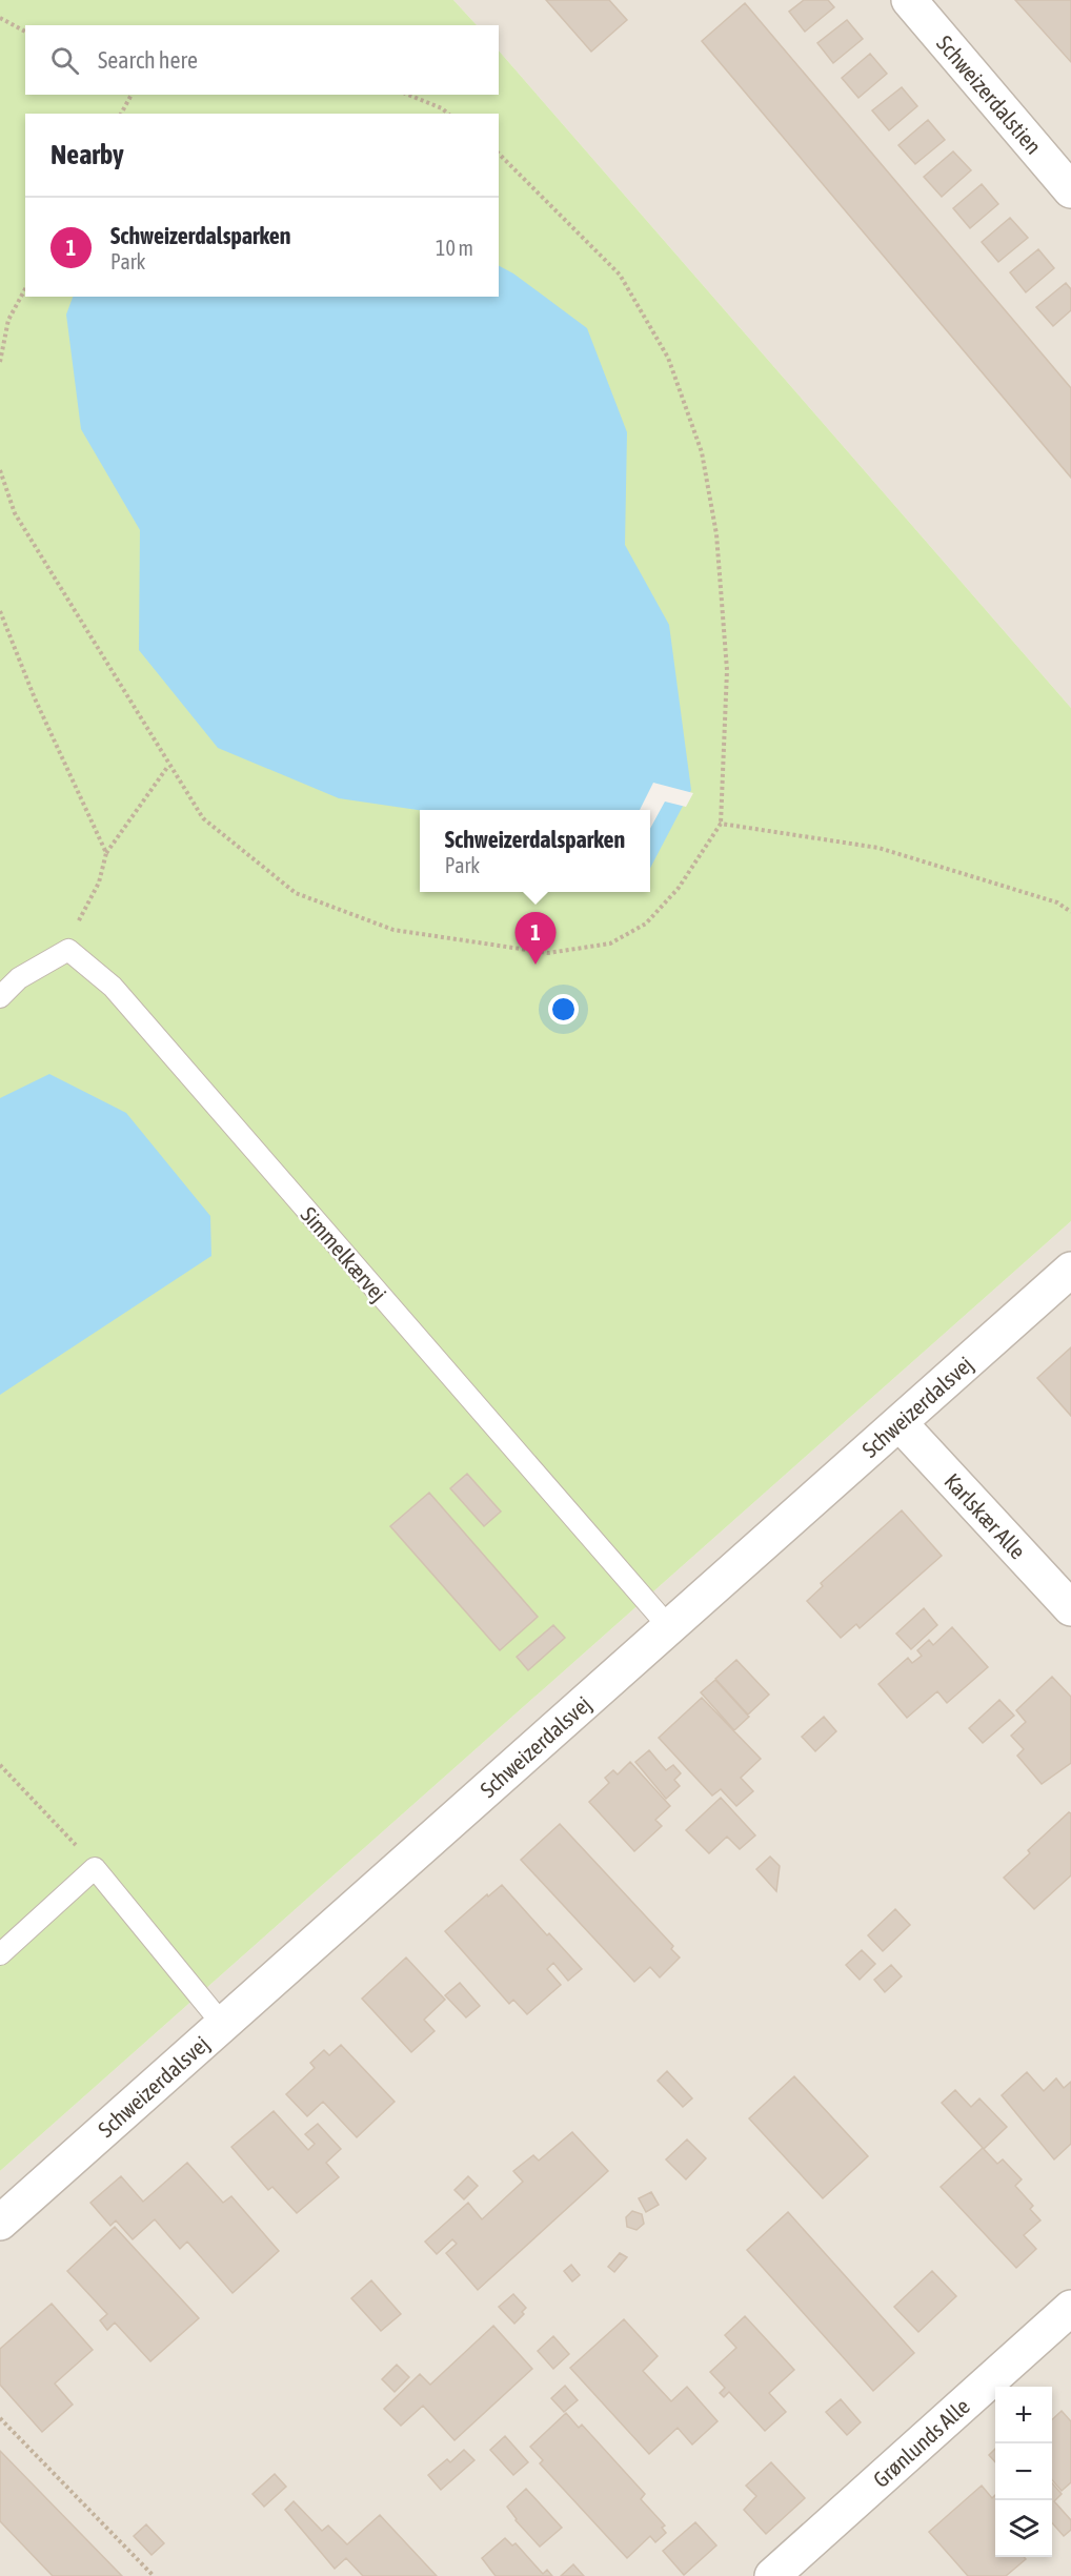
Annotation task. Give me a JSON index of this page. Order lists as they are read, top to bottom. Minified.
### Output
{"streets":{"street":["Schweizerdalstien","Schweizerdalsvej","Karlskær Alle","Grønlunds Alle"],"lane":["Simmelkærvej"]},"crossings":[["Simmelkærvej","Schweizerdalsvej"],["Schweizerdalsvej","Karlskær Alle"]],"page":{"search":"Search here","heading":"Nearby","list":[{"mark":"1","name":"Schweizerdalsparken","note":"Park","value":"10 m"}],"popup":["Schweizerdalsparken","Park"],"pins":"1","map_buttons":["+","−"]}}
